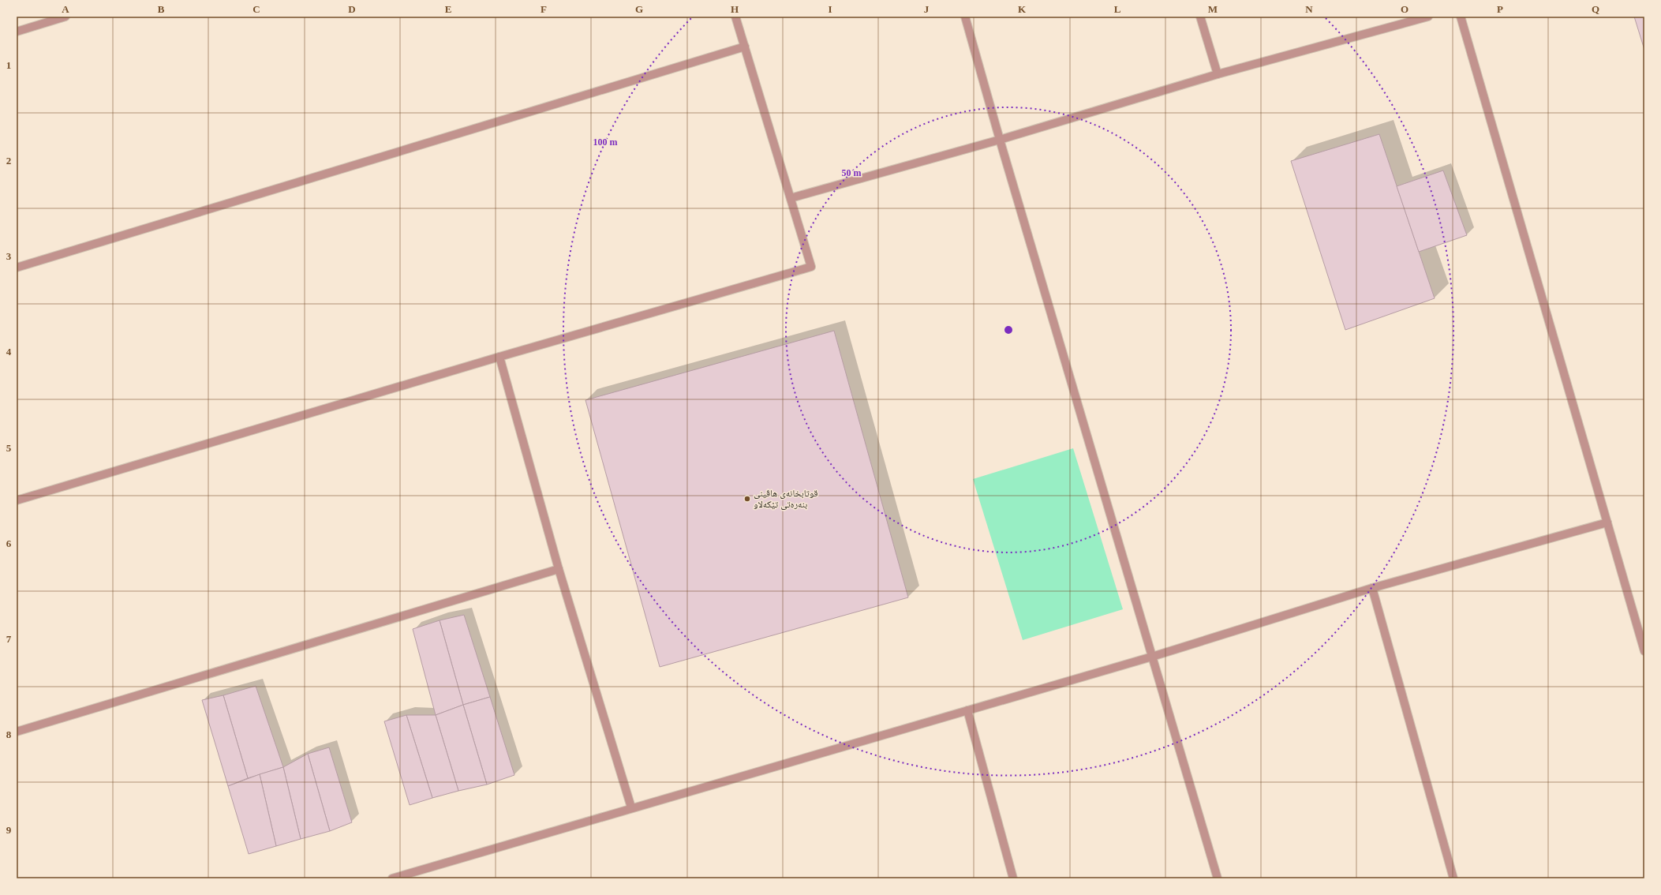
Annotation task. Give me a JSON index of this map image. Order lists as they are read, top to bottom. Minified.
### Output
{"places":["قوتابخانەی هاڤینی بنەرەتی تێکەلاو"],"grid":{"columns":["A","B","C","D","E","F","G","H","I","J","K","L","M","N","O","P","Q"],"rows":["1","2","3","4","5","6","7","8","9"]},"rings":["100 m","50 m"]}
